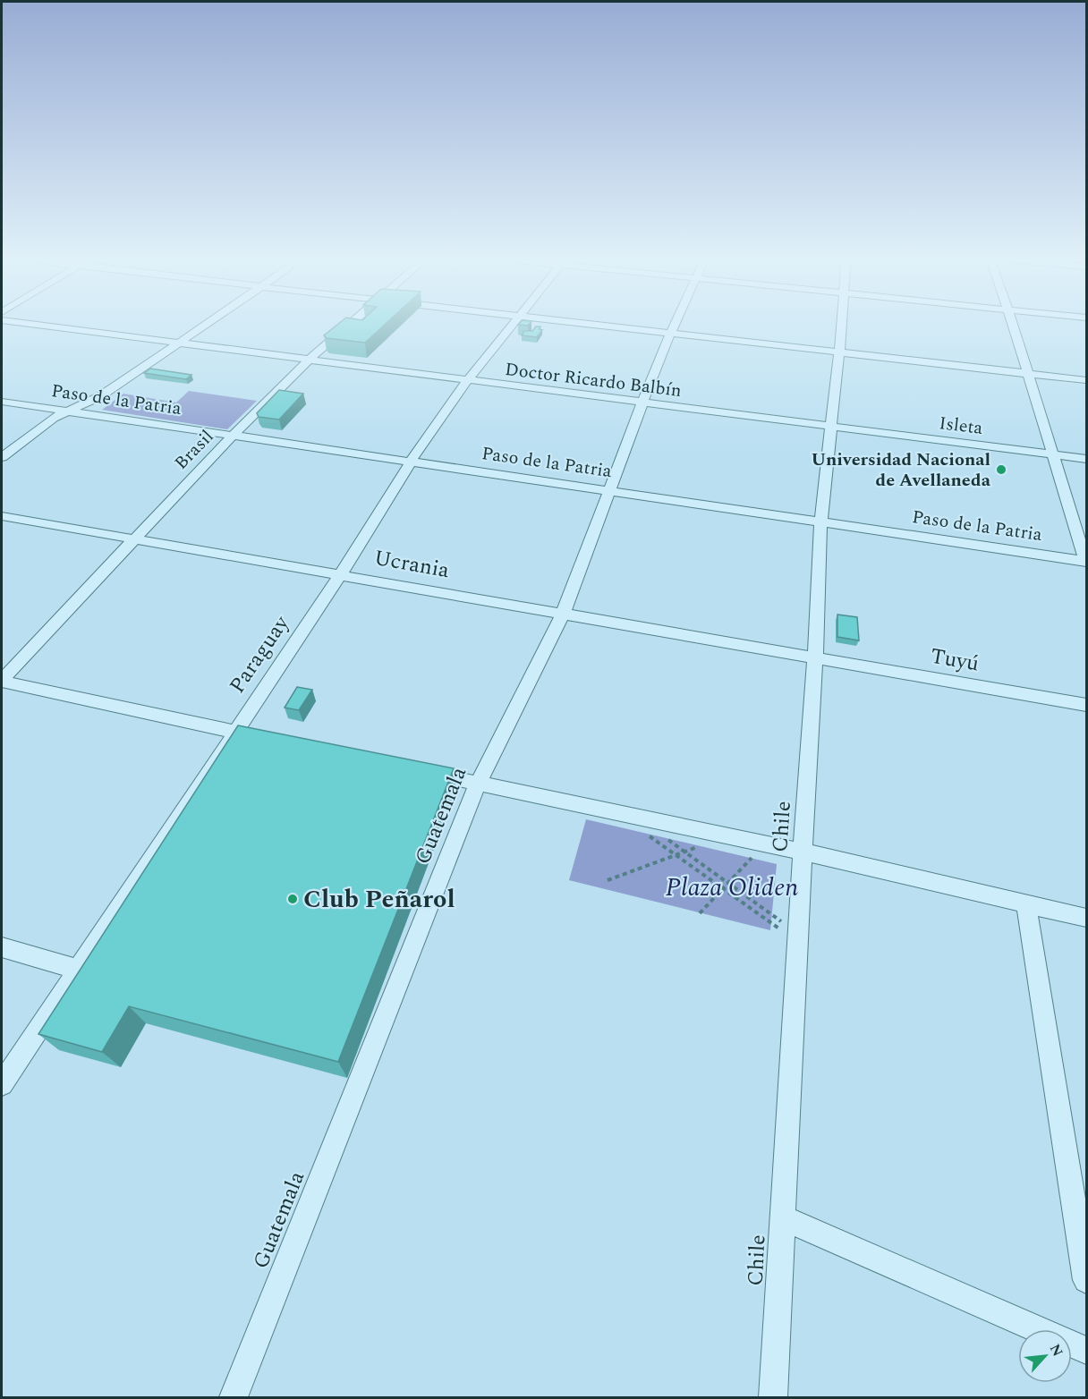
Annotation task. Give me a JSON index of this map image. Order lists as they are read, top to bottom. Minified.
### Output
{"streets":{"street":["Doctor Ricardo Balbín","Paso de la Patria","Isleta","Brasil","Ucrania","Paraguay","Tuyú","Guatemala","Chile"]},"crossings":[["Doctor Ricardo Balbín","Isleta"],["Doctor Ricardo Balbín","Brasil"],["Doctor Ricardo Balbín","Paraguay"],["Doctor Ricardo Balbín","Guatemala"],["Doctor Ricardo Balbín","Chile"],["Paso de la Patria","Brasil"],["Paso de la Patria","Paraguay"],["Paso de la Patria","Guatemala"],["Paso de la Patria","Chile"],["Isleta","Chile"],["Brasil","Ucrania"],["Ucrania","Paraguay"],["Ucrania","Tuyú"],["Ucrania","Guatemala"],["Ucrania","Chile"],["Tuyú","Chile"]],"parks":["Plaza Oliden"],"places":["Universidad Nacional de Avellaneda","Club Peñarol"],"north":"top right"}
